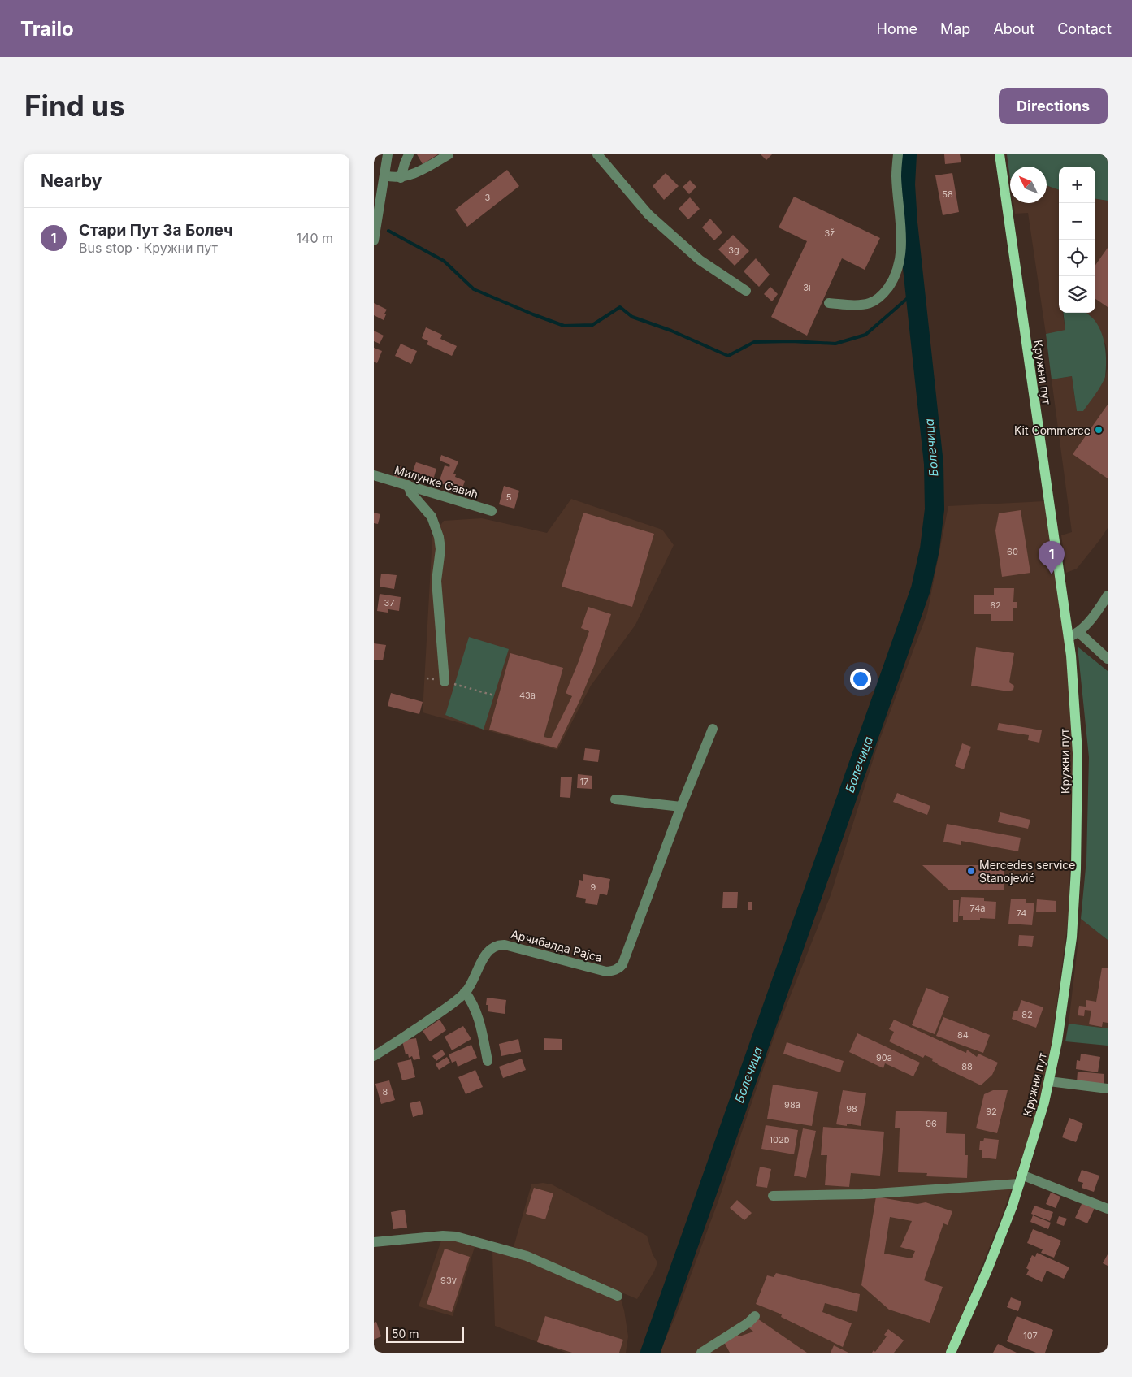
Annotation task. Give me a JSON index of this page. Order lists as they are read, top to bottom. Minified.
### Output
{"streets":{"main road":["Кружни пут"],"street":["Милунке Савић","Арчибалда Рајса"]},"water":["Болечица"],"places":["Kit Commerce","Mercedes service Stanojević"],"house_numbers":["58","3","3ž","3g","3i","5","60","37","62","43a","17","9","74a","74","82","84","90a","88","8","98a","98","92","96","102b","93v","107"],"scale_bar":"50 m","north":"top left","page":{"header":"Trailo","nav":["Home","Map","About","Contact"],"buttons":"Directions","title":"Find us","heading":"Nearby","map_buttons":["+","−"],"list":[{"mark":"1","name":"Стари Пут За Болеч","note":"Bus stop · Кружни пут","value":"140 m"}],"pins":"1","scale":"50 m"}}
